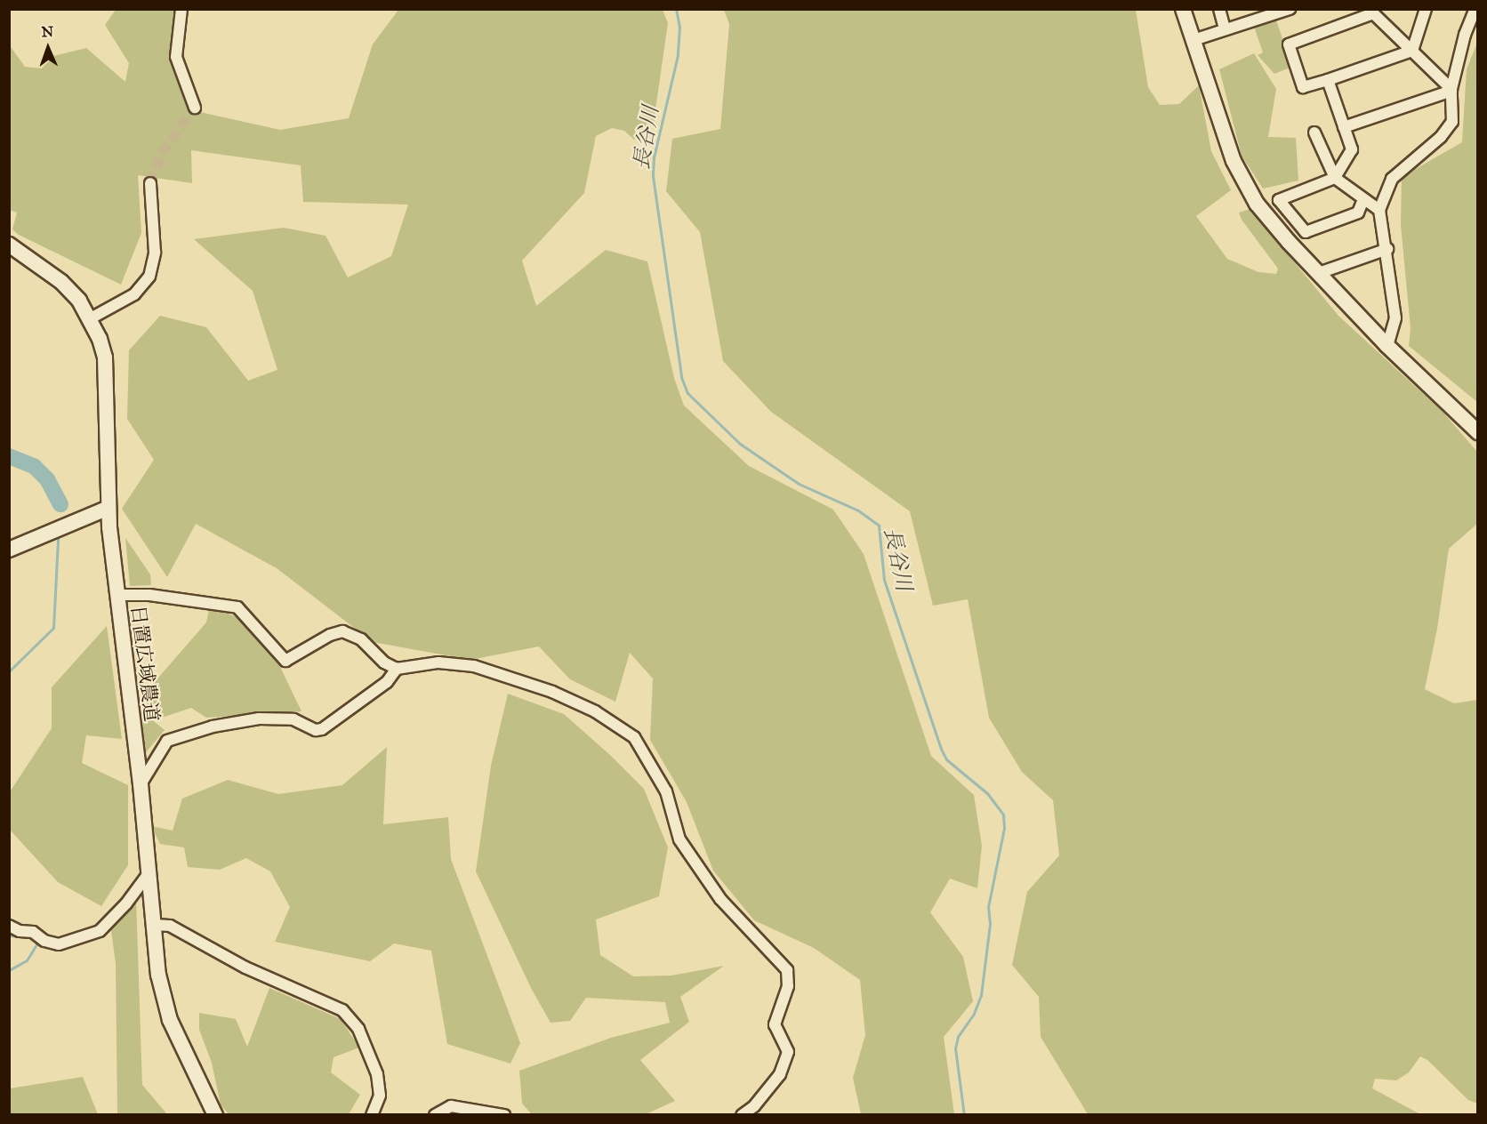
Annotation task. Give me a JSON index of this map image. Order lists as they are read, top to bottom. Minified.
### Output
{"streets":{"street":["日置広域農道"]},"water":["長谷川"],"north":"top"}
